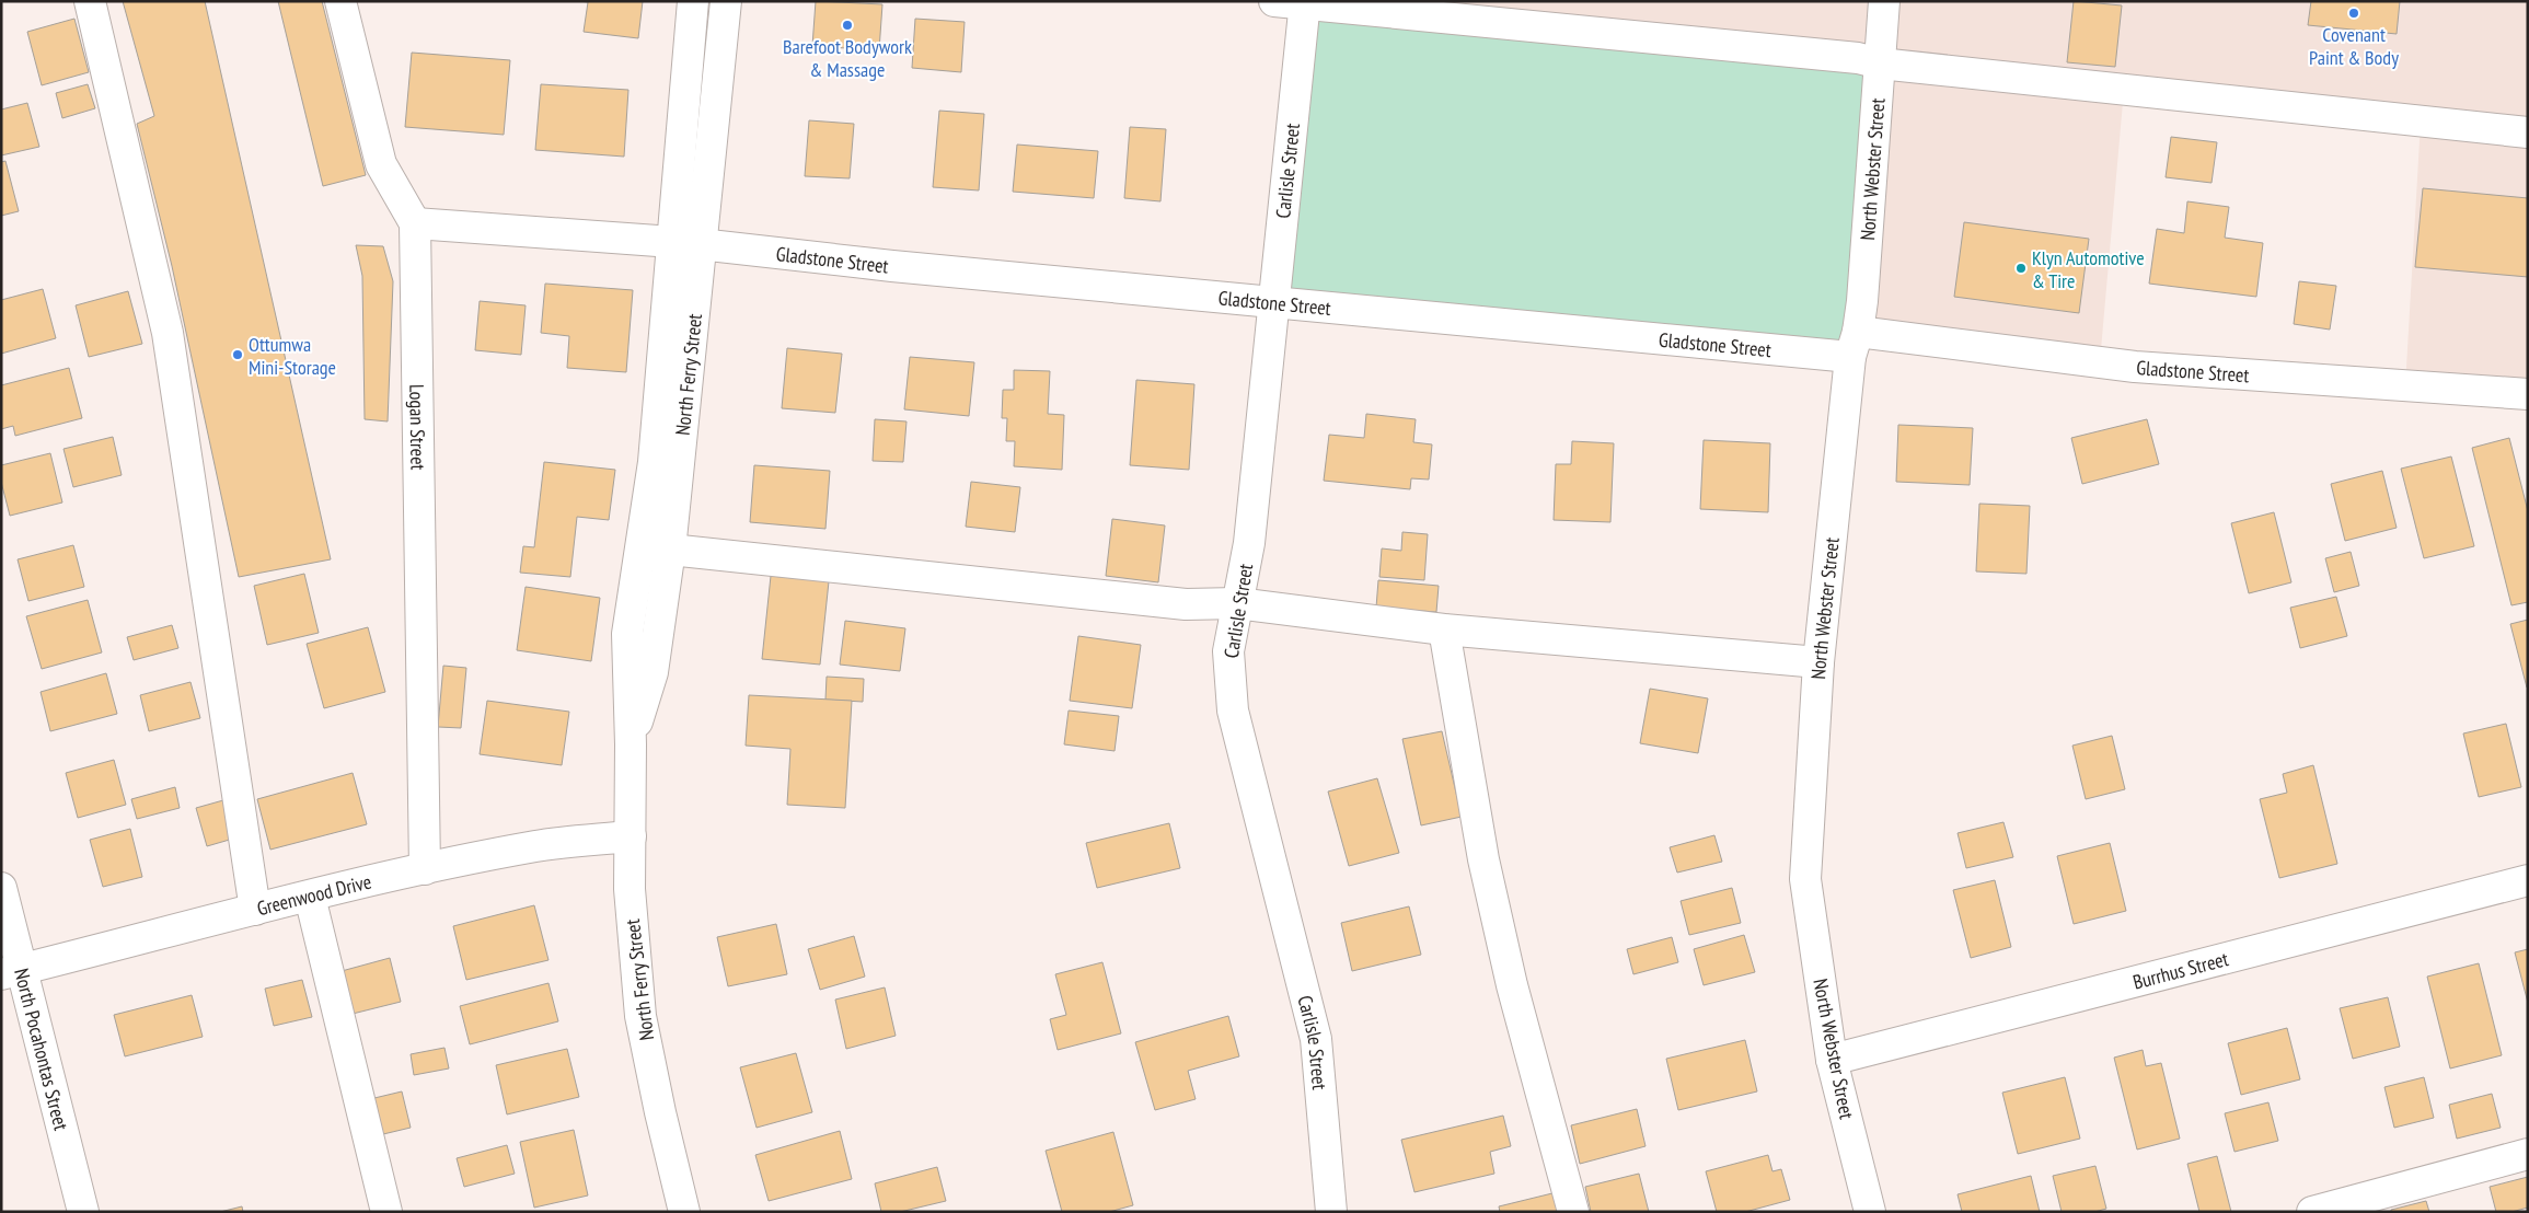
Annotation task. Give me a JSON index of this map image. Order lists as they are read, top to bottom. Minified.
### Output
{"streets":{"street":["North Webster Street","Carlisle Street","Gladstone Street","North Ferry Street","Logan Street","Greenwood Drive","Burrhus Street","North Pocahontas Street"]},"crossings":[["North Webster Street","Gladstone Street"],["North Webster Street","Burrhus Street"],["Carlisle Street","Gladstone Street"],["Gladstone Street","North Ferry Street"],["Gladstone Street","Logan Street"],["North Ferry Street","Greenwood Drive"],["Logan Street","Greenwood Drive"],["Greenwood Drive","North Pocahontas Street"]],"places":["Covenant Paint & Body","Barefoot Bodywork & Massage","Klyn Automotive & Tire","Ottumwa Mini-Storage"]}
